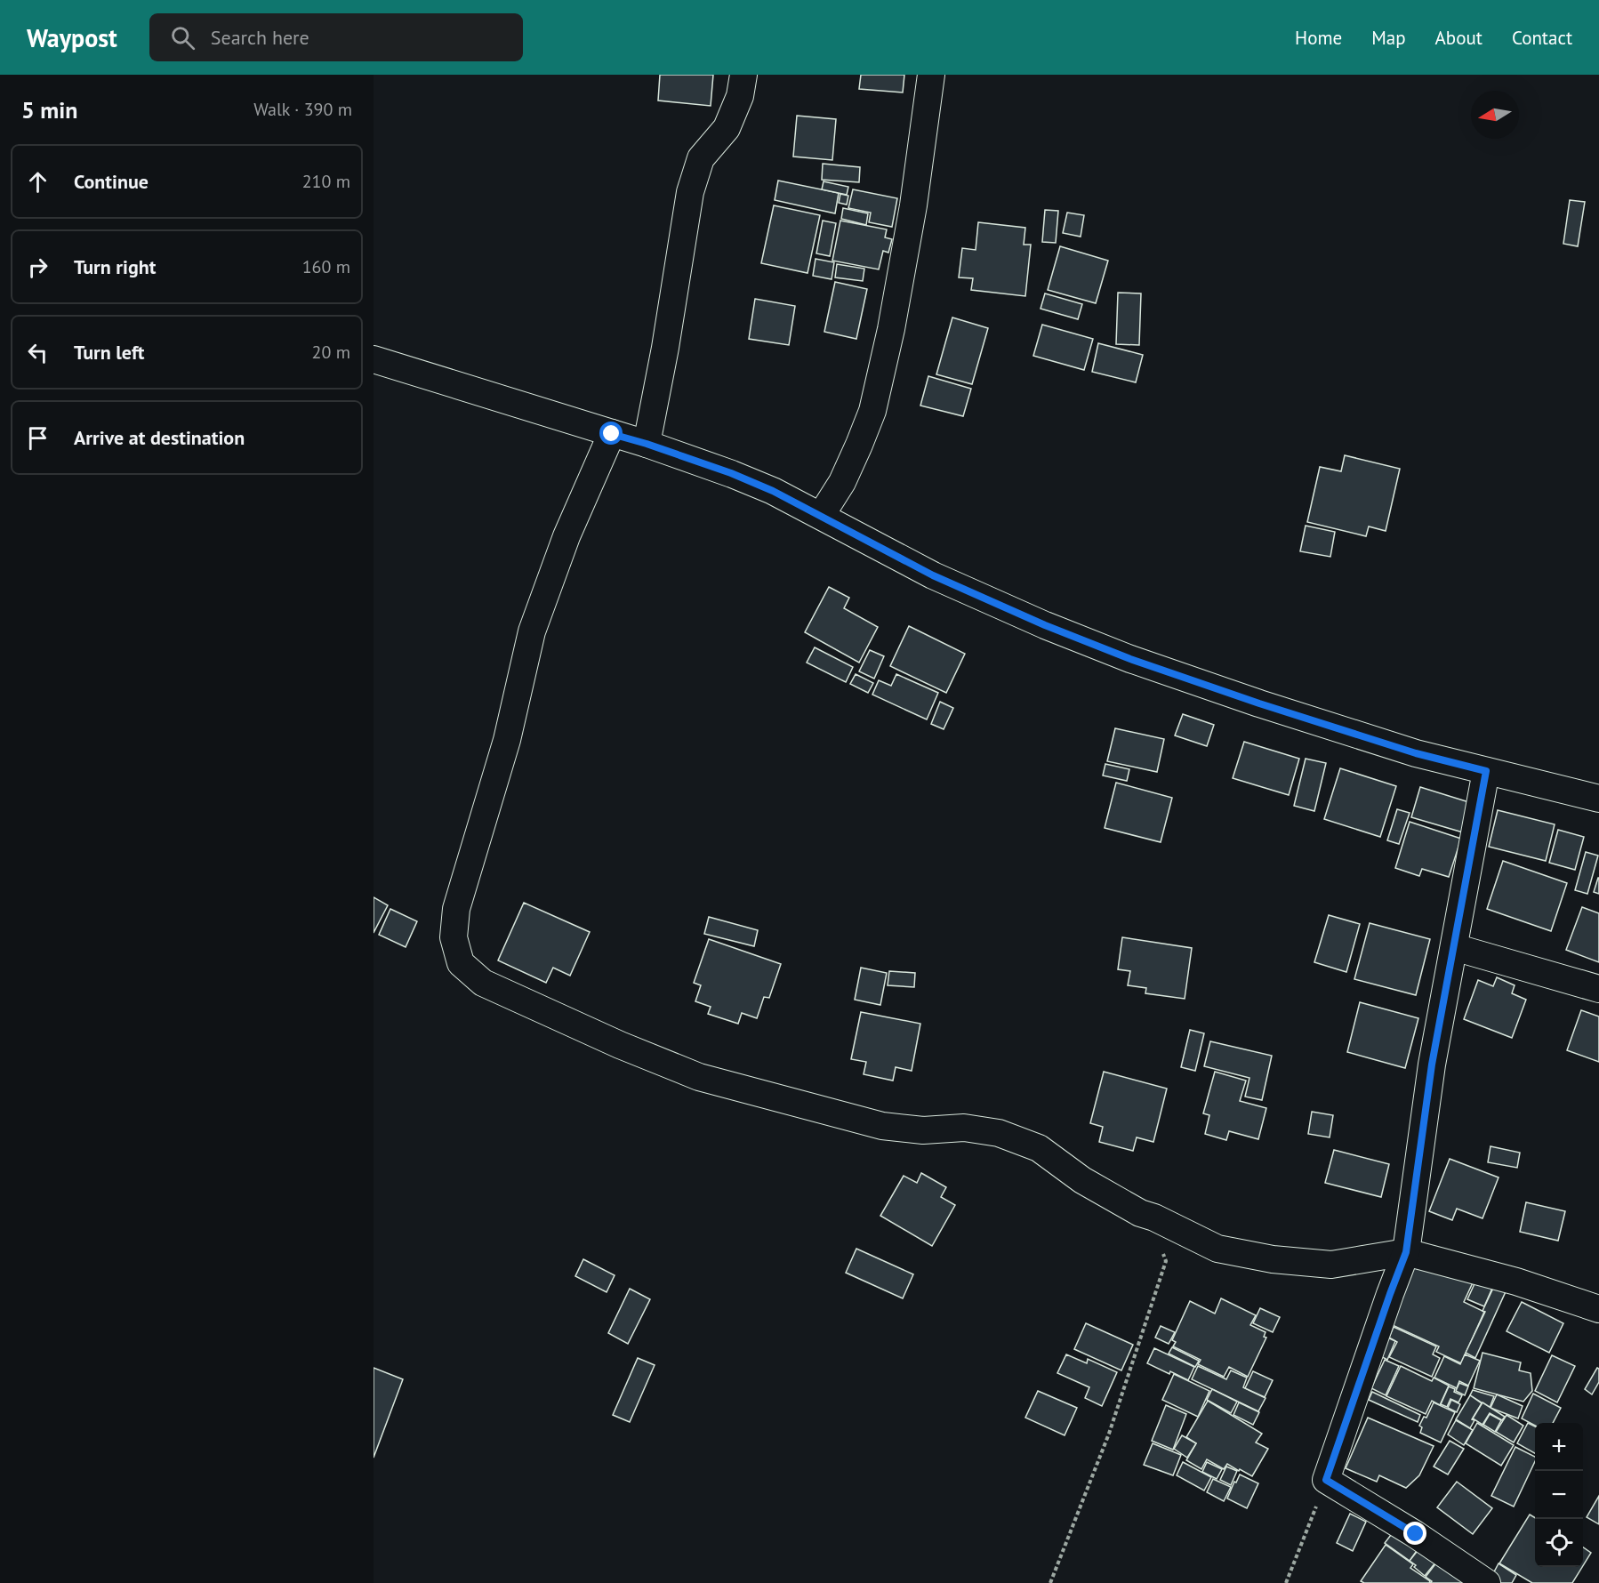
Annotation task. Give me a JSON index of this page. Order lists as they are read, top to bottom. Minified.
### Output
{"north":"left","page":{"header":"Waypost","search":"Search here","nav":["Home","Map","About","Contact"],"heading":["5 min","Walk · 390 m"],"list":[["Continue","210 m"],["Turn right","160 m"],["Turn left","20 m"],"Arrive at destination"],"map_buttons":["+","−"]}}
